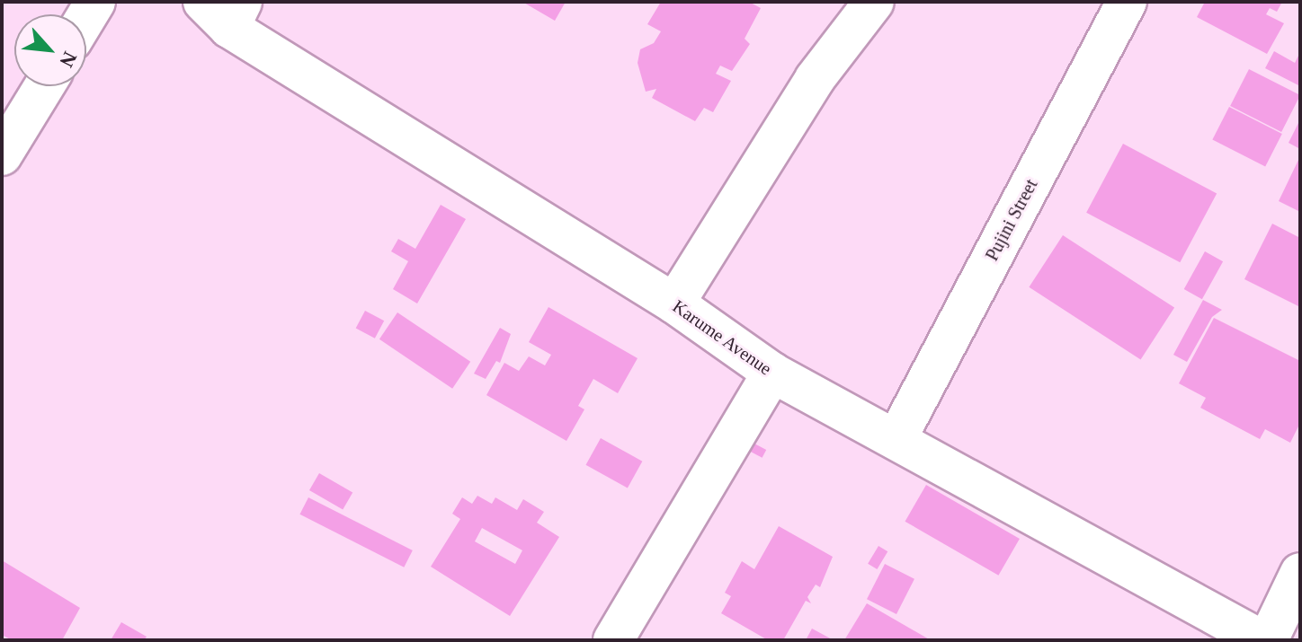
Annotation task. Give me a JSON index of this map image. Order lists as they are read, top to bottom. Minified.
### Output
{"streets":{"street":["Pujini Street","Karume Avenue"]},"crossings":[["Pujini Street","Karume Avenue"]],"north":"bottom right"}
